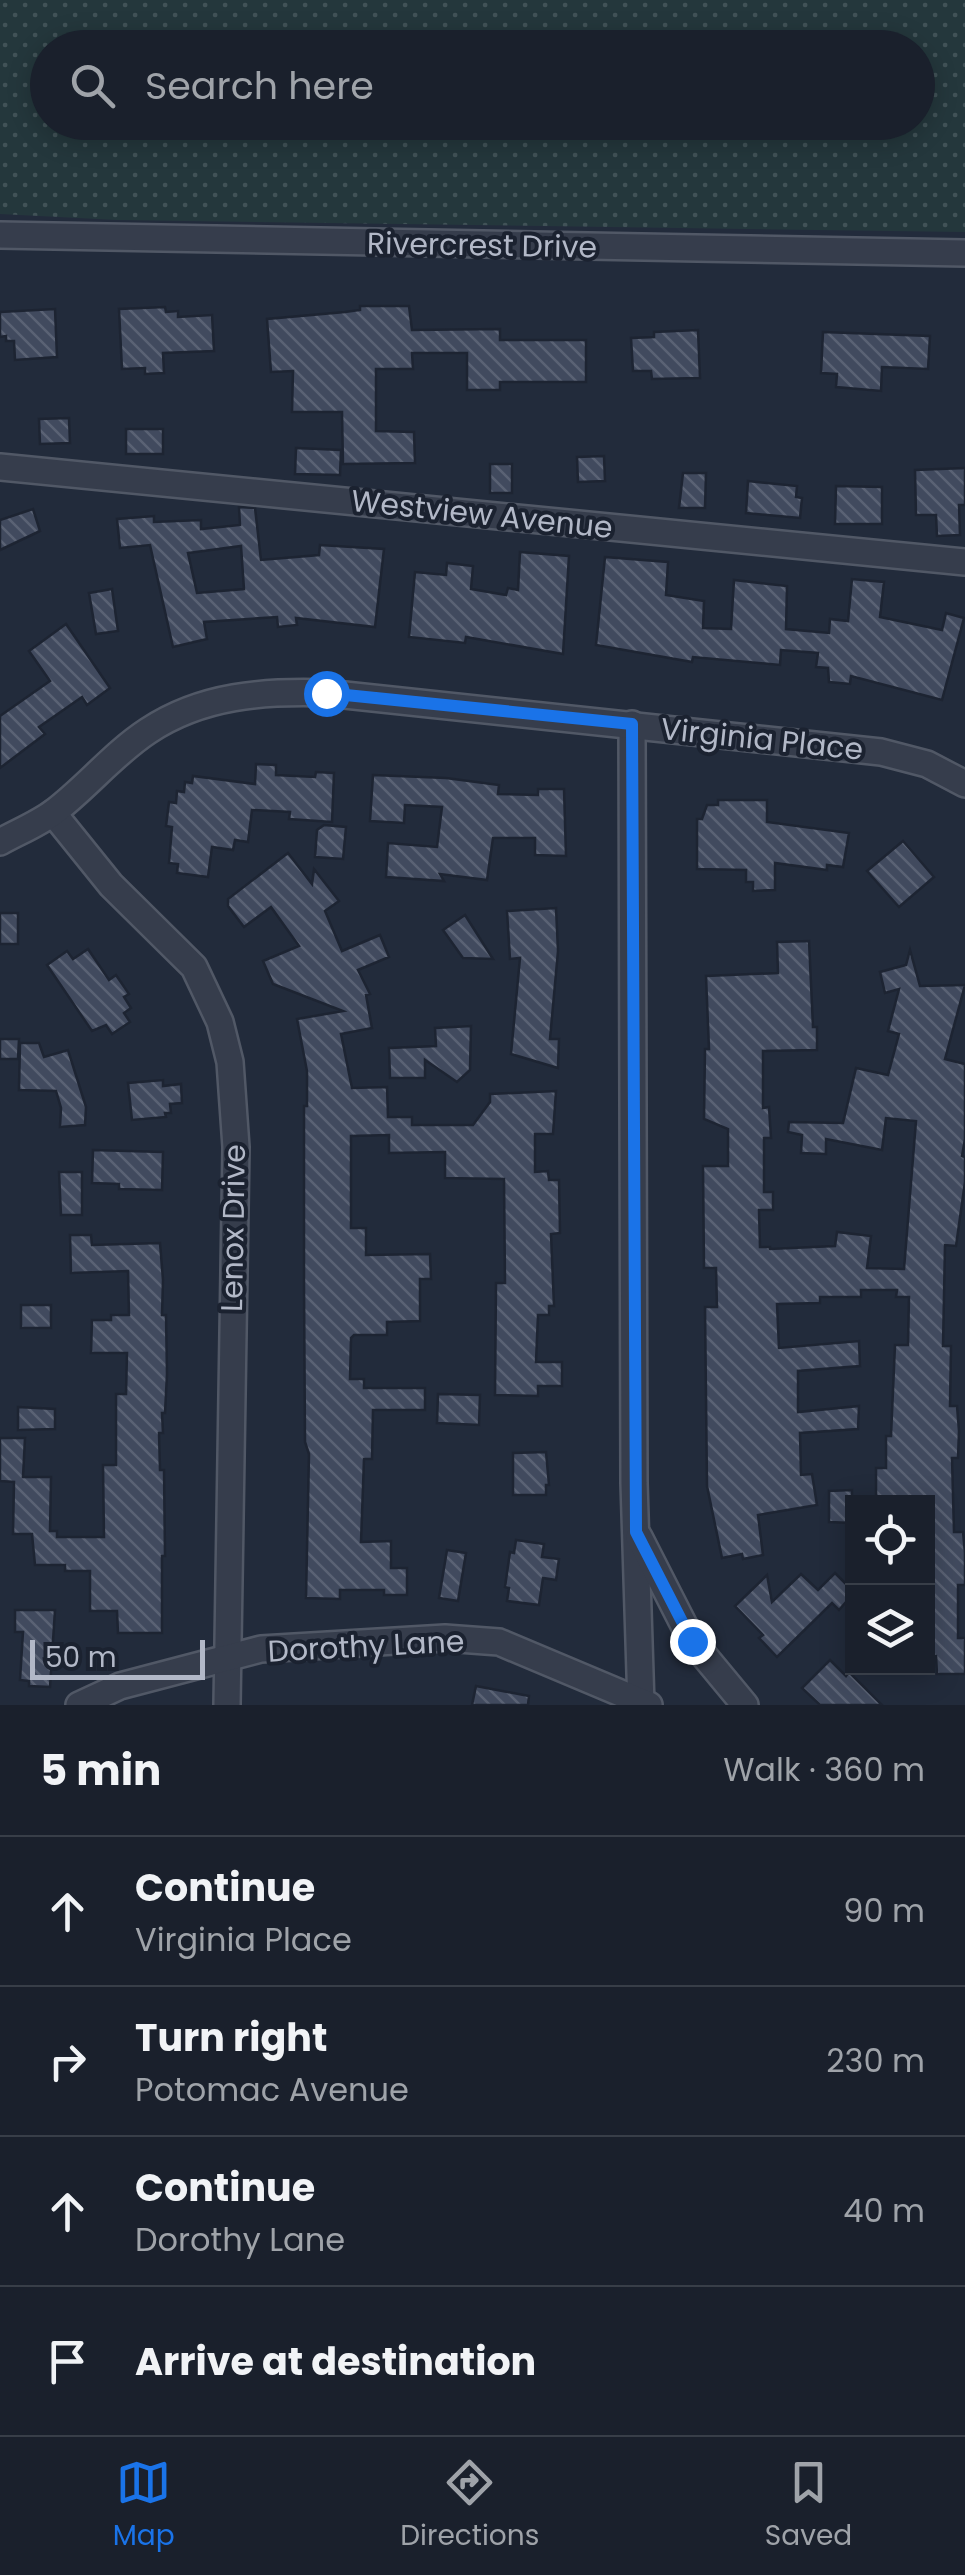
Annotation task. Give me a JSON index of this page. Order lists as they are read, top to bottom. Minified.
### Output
{"streets":{"street":["Rivercrest Drive","Westview Avenue","Virginia Place","Lenox Drive","Dorothy Lane"]},"crossings":[["Virginia Place","Lenox Drive"],["Lenox Drive","Dorothy Lane"]],"scale_bar":"50 m","page":{"search":"Search here","scale":"50 m","heading":["5 min","Walk · 360 m"],"list":[["Continue","Virginia Place","90 m"],["Turn right","Potomac Avenue","230 m"],["Continue","Dorothy Lane","40 m"],"Arrive at destination"],"nav":["Map","Directions","Saved"]}}
